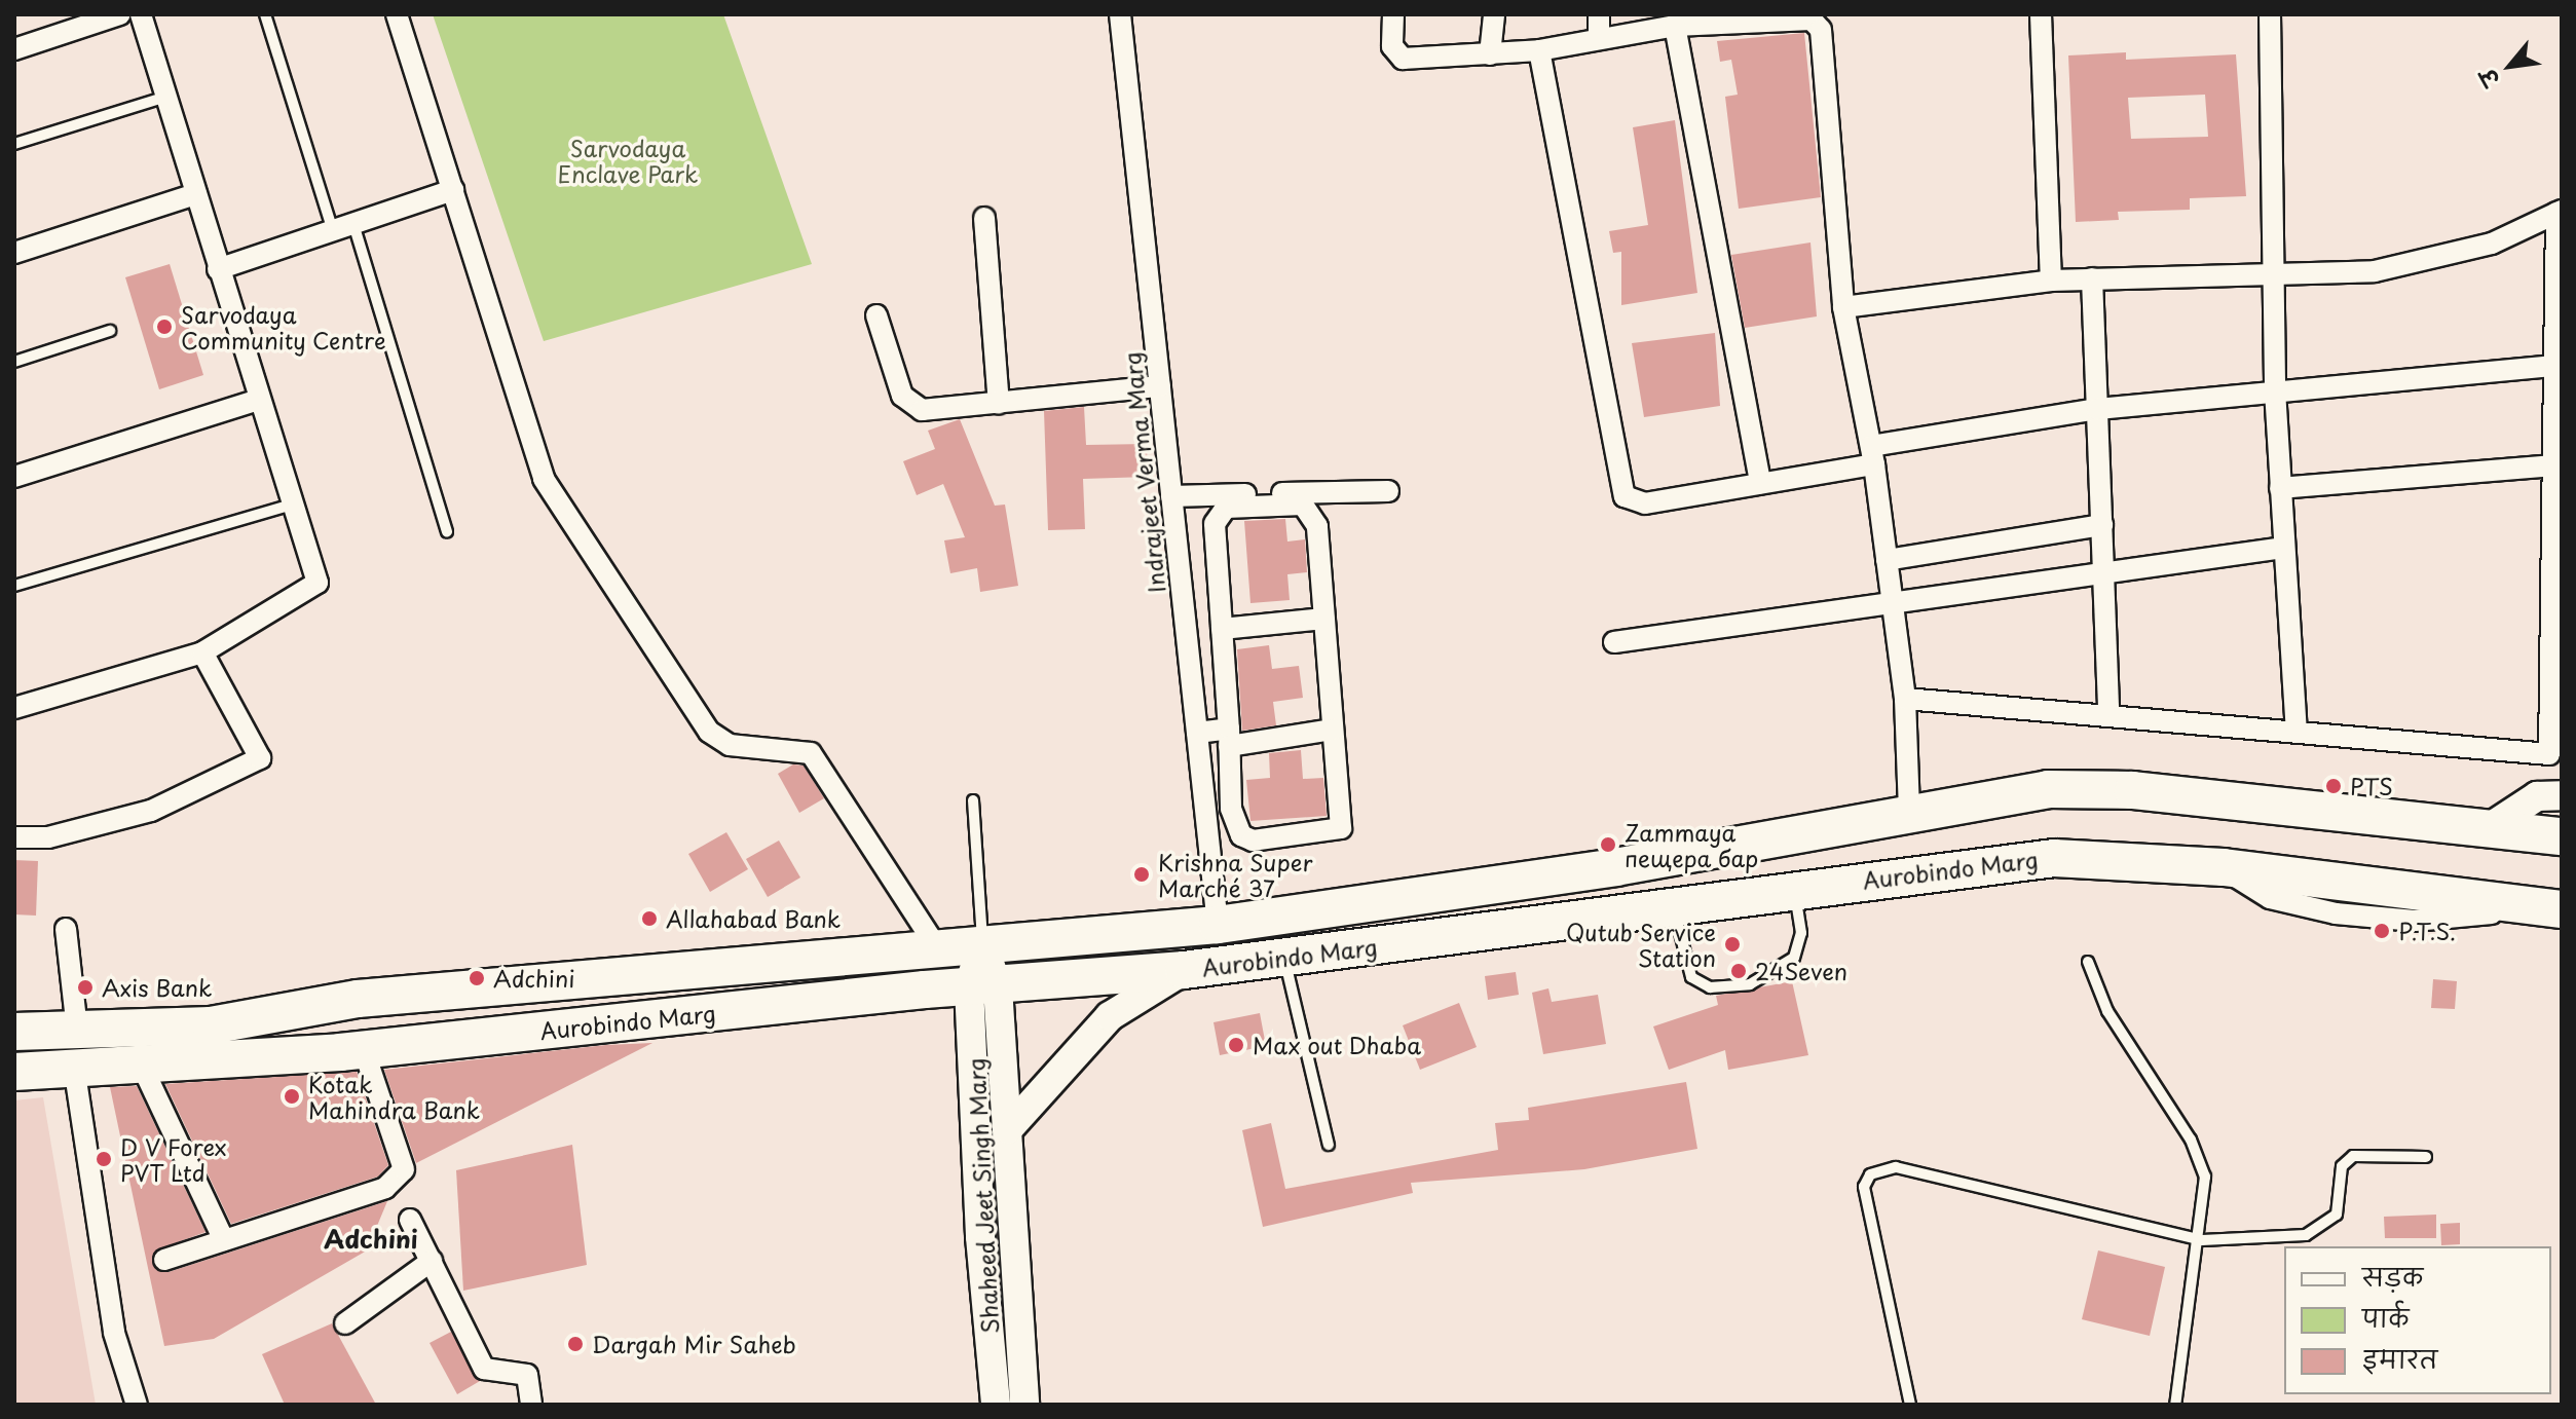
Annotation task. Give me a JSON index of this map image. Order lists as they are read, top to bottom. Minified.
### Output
{"streets":{"highway":["Aurobindo Marg"],"main road":["Shaheed Jeet Singh Marg"],"street":["Indrajeet Verma Marg"]},"crossings":[["Indrajeet Verma Marg","Aurobindo Marg"],["Aurobindo Marg","Shaheed Jeet Singh Marg"]],"districts":["Adchini"],"parks":["Sarvodaya Enclave Park"],"places":["Sarvodaya Community Centre","PTS","Zammaya пещера бар","Krishna Super Marché 37","Allahabad Bank","P.T.S.","Qutub Service Station","24Seven","Adchini","Axis Bank","Max out Dhaba","Kotak Mahindra Bank","D V Forex PVT Ltd","Dargah Mir Saheb"],"legend":["सड़क","पार्क","इमारत"],"north":"bottom left"}
